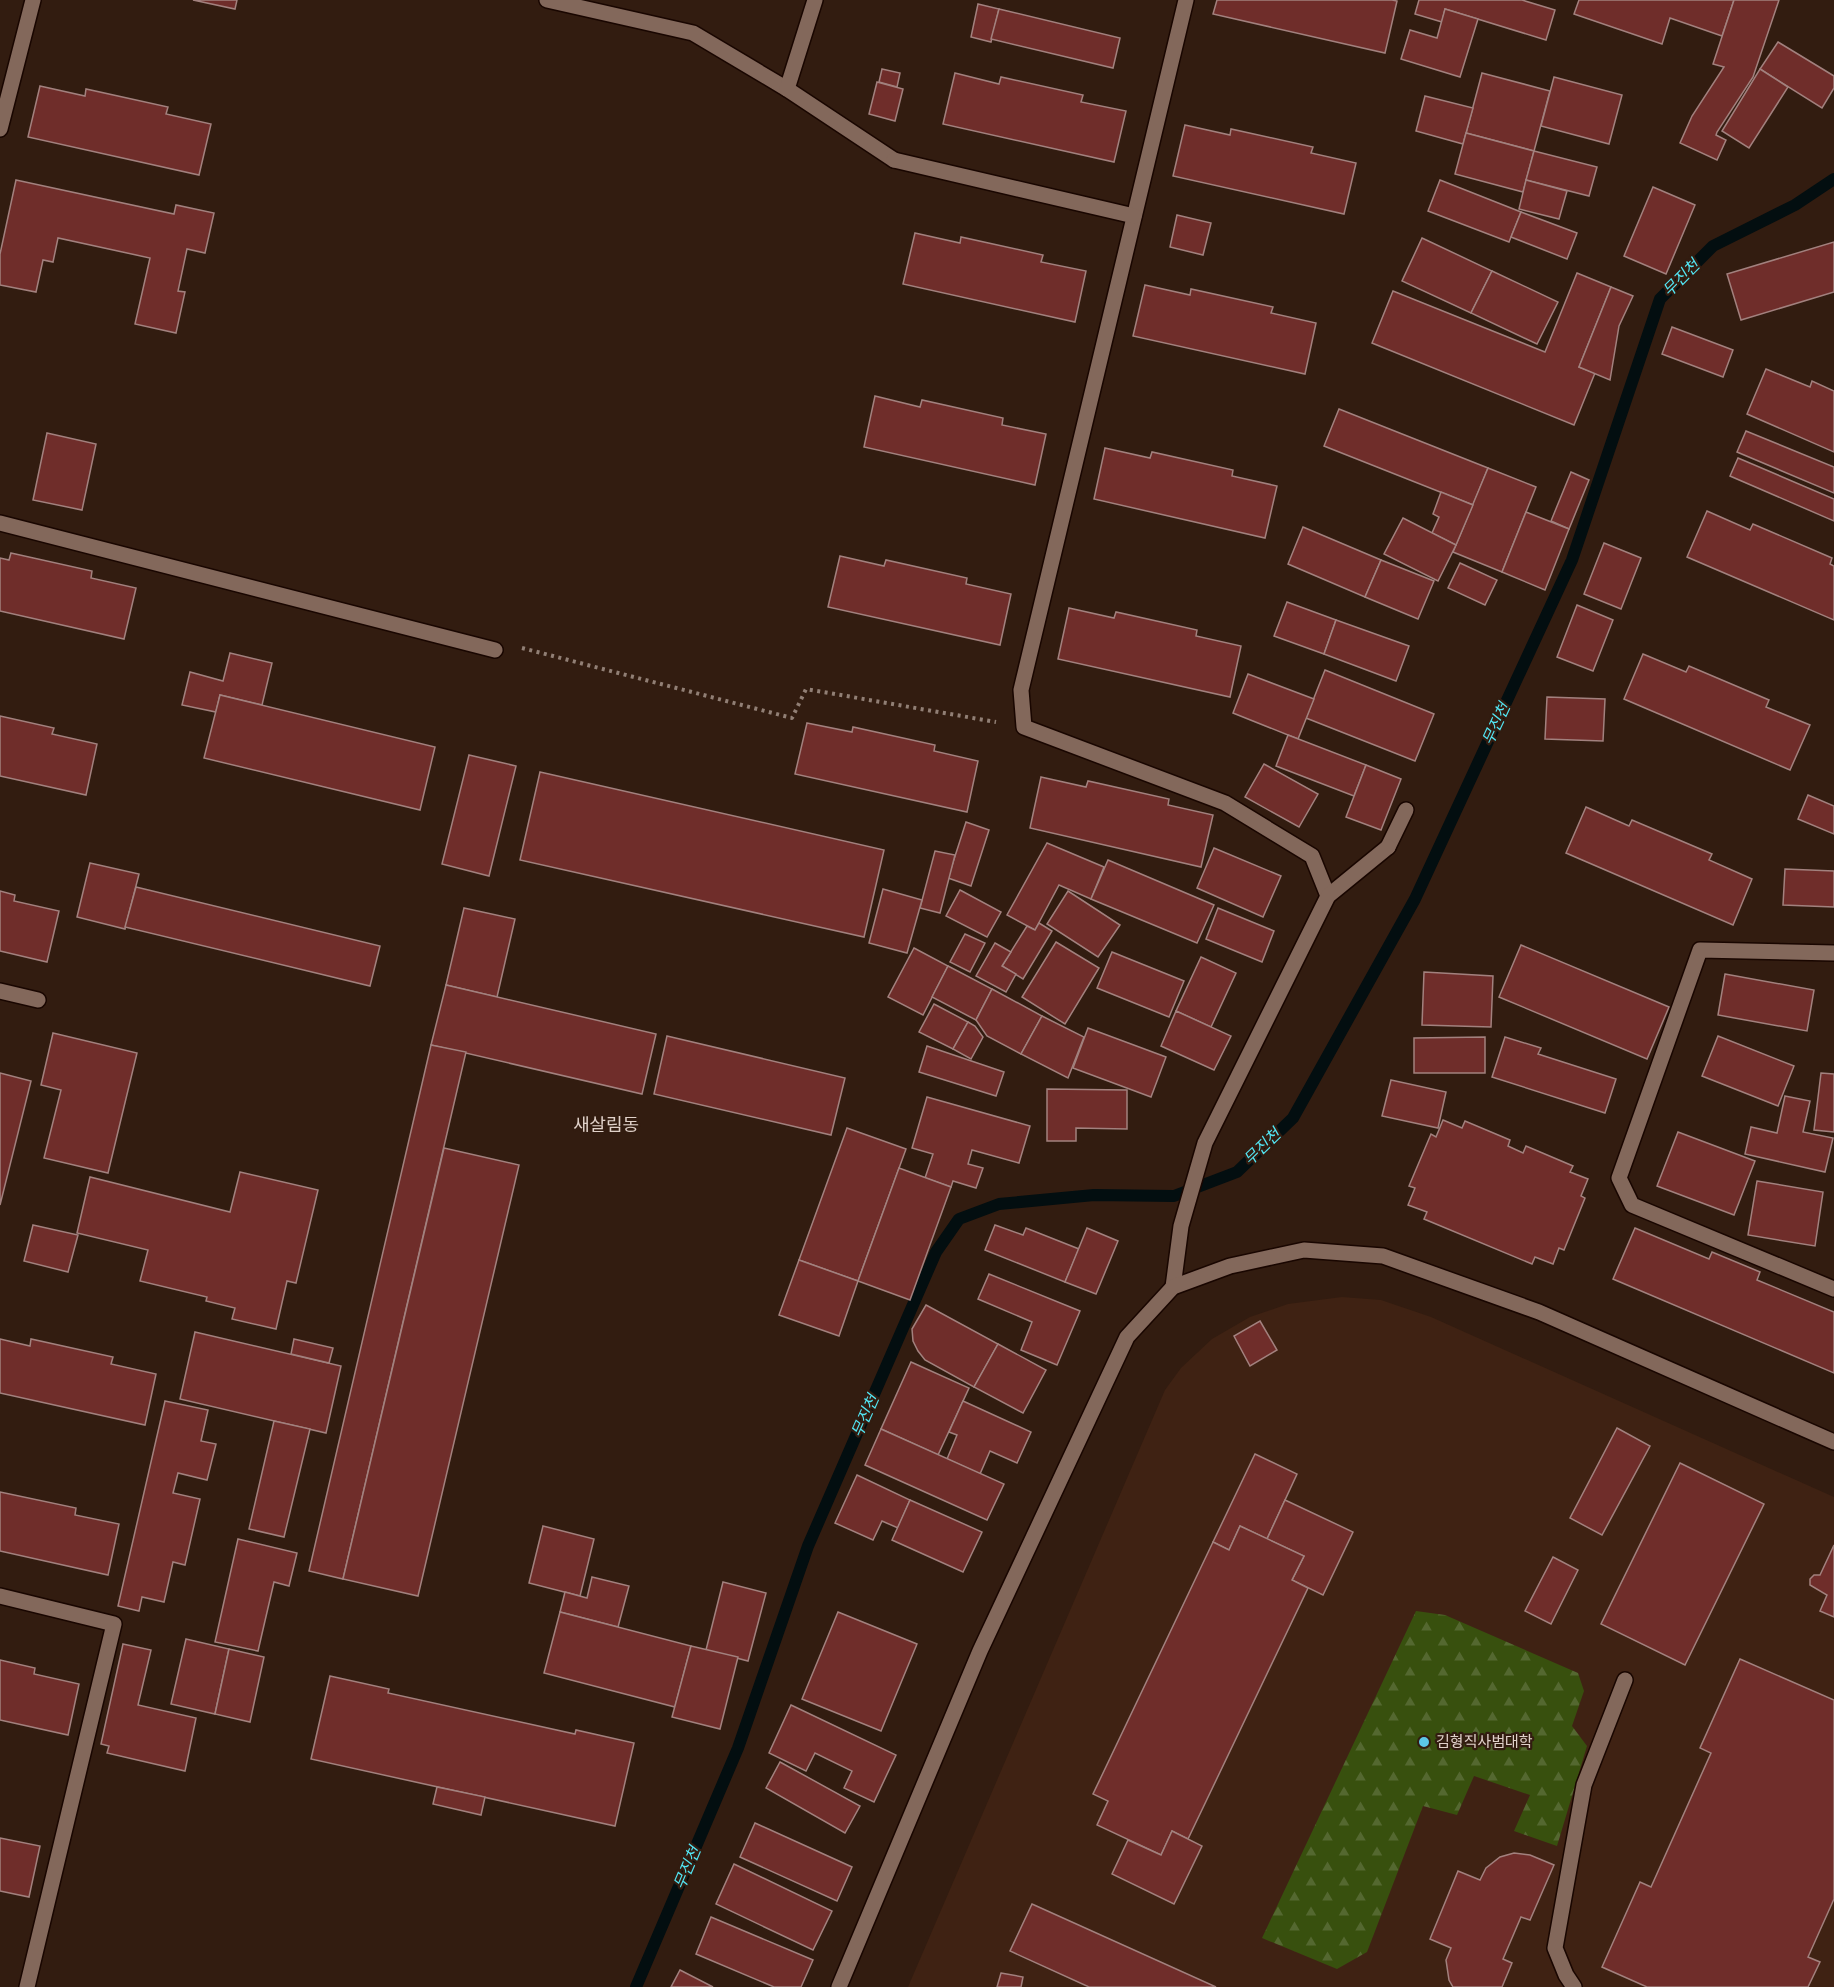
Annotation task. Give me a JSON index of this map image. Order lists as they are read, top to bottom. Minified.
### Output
{"districts":["새살림동"],"water":["무진천"],"places":["김형직사범대학"]}
